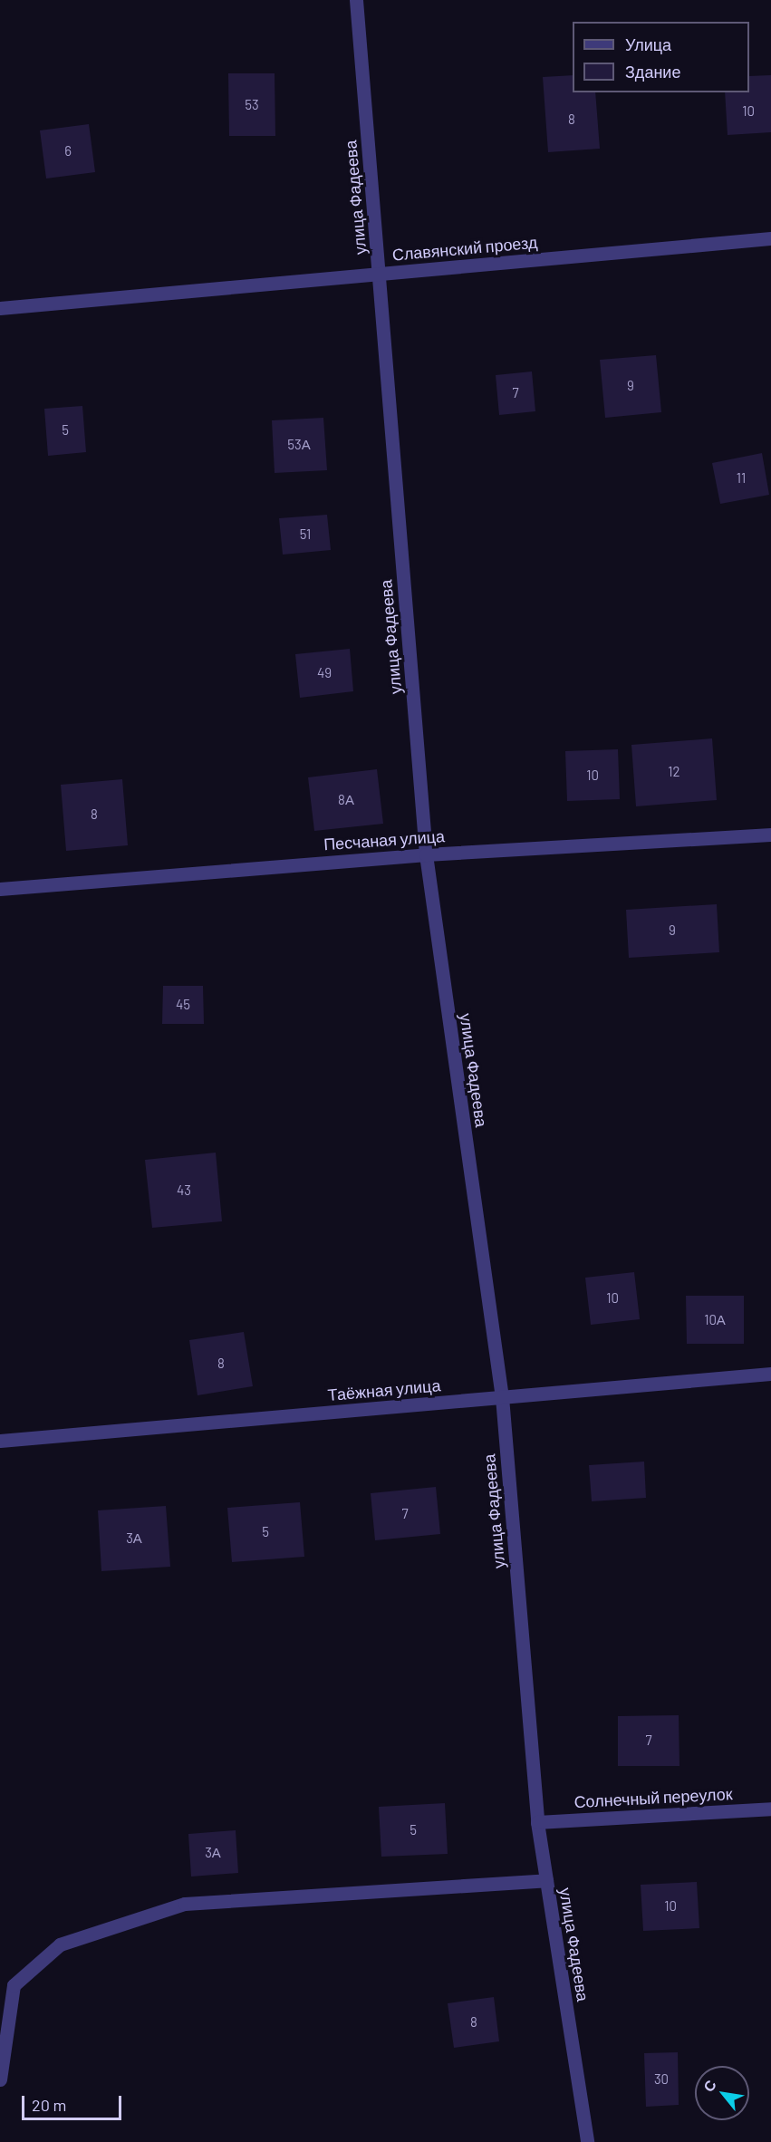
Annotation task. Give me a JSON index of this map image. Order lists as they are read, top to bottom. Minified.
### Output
{"streets":{"street":["улица Фадеева","Славянский проезд","Песчаная улица","Таёжная улица","Солнечный переулок"]},"crossings":[["улица Фадеева","Славянский проезд"],["улица Фадеева","Песчаная улица"],["улица Фадеева","Таёжная улица"],["улица Фадеева","Солнечный переулок"]],"house_numbers":["53","10","8","6","9","7","5","53А","11","51","49","12","10","8А","8","9","45","43","10","10А","8","7","5","3А","7","5","3А","10","8","30"],"legend":["Улица","Здание"],"scale_bar":"20 m","north":"top left"}
